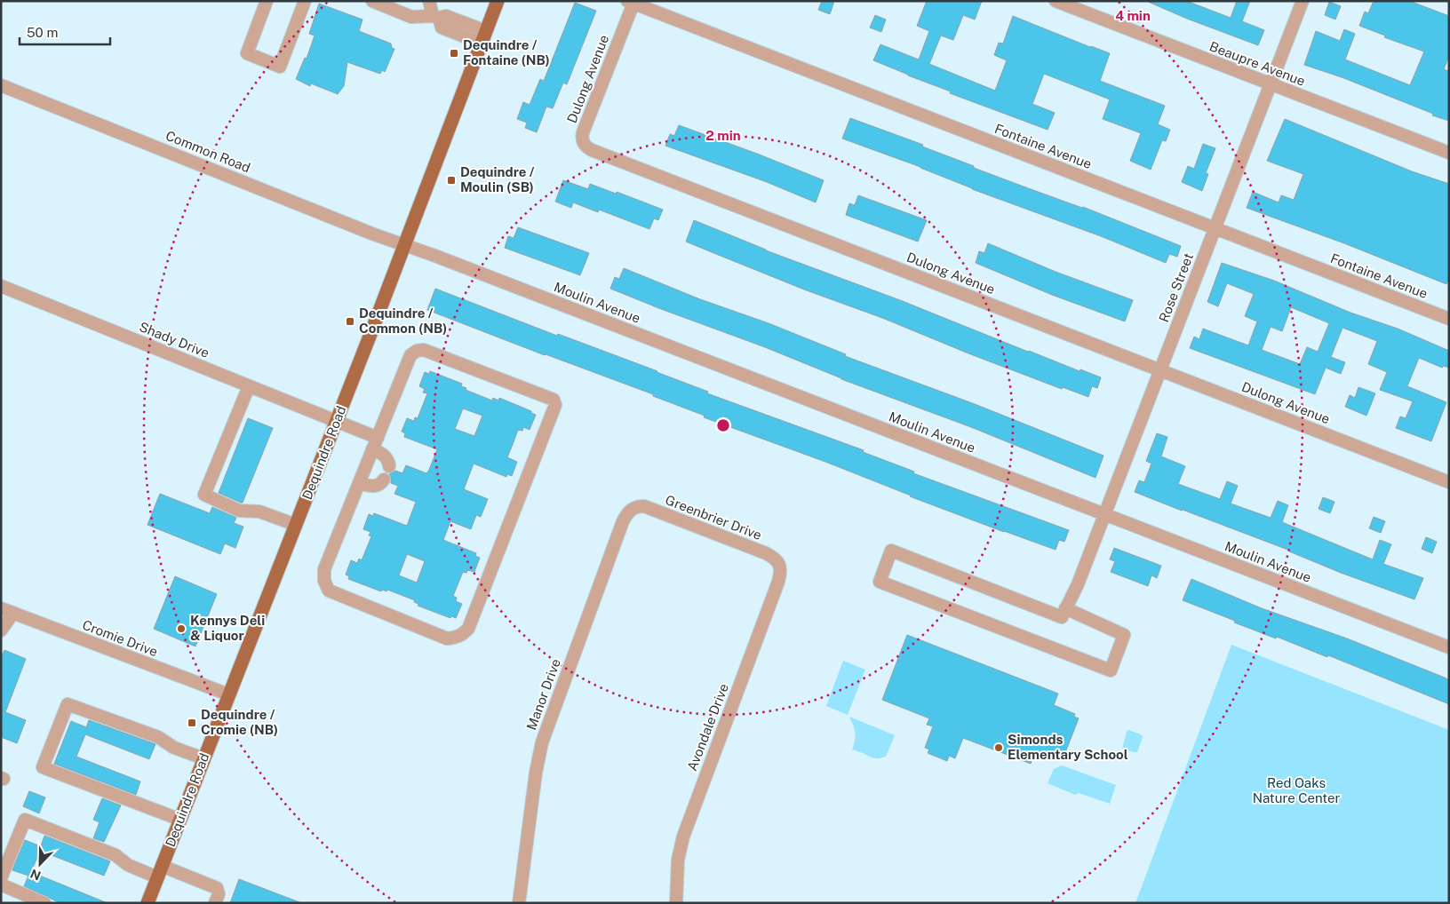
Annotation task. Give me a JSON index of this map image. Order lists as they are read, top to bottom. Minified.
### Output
{"streets":{"main road":["Dequindre Road"],"street":["Beaupre Avenue","Dulong Avenue","Fontaine Avenue","Common Road","Rose Street","Moulin Avenue","Shady Drive","Greenbrier Drive","Cromie Drive","Manor Drive","Avondale Drive"]},"crossings":[["Beaupre Avenue","Rose Street"],["Dulong Avenue","Fontaine Avenue"],["Dulong Avenue","Rose Street"],["Fontaine Avenue","Rose Street"],["Common Road","Moulin Avenue"],["Common Road","Dequindre Road"],["Rose Street","Moulin Avenue"],["Moulin Avenue","Dequindre Road"],["Shady Drive","Dequindre Road"],["Dequindre Road","Cromie Drive"],["Greenbrier Drive","Manor Drive"],["Greenbrier Drive","Avondale Drive"]],"parks":["Red Oaks Nature Center"],"places":{"transit":["Dequindre / Fontaine (NB)","Dequindre / Moulin (SB)","Dequindre / Common (NB)","Dequindre / Cromie (NB)"],"other":["Kennys Deli & Liquor","Simonds Elementary School"]},"scale_bar":"50 m","north":"bottom left","rings":["4 min","2 min"]}
